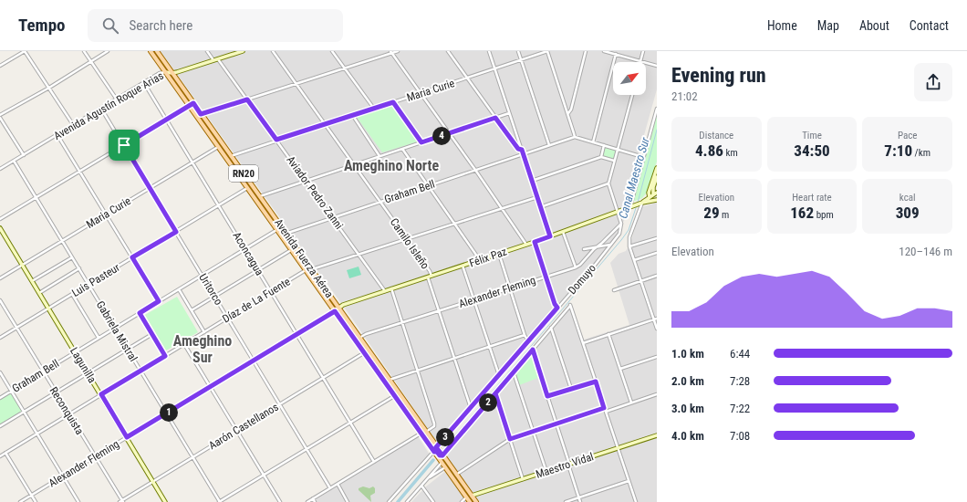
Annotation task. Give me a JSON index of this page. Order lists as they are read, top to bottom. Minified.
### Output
{"streets":{"main road":["Avenida Agustín Roque Arias","RN20","Félix Paz","Avenida Fuerza Aérea","Lagunilla","Maestro Vidal"],"street":["Maria Curie","Graham Bell","Aviador Pedro Zanni","Camilo Isleño","Aconcagua","Domuyo","Luis Pasteur","Uritorco","Alexander Fleming","Díaz de La Fuente","Gabriela Mistral","Reconquista","Aarón Castellanos"]},"crossings":[["Maria Curie","Aviador Pedro Zanni"],["Maria Curie","Camilo Isleño"],["Maria Curie","Aconcagua"],["Maria Curie","Avenida Fuerza Aérea"],["Maria Curie","Uritorco"],["Maria Curie","Gabriela Mistral"],["Maria Curie","Lagunilla"],["Avenida Agustín Roque Arias","Aviador Pedro Zanni"],["Avenida Agustín Roque Arias","Aconcagua"],["Avenida Agustín Roque Arias","Avenida Fuerza Aérea"],["Avenida Agustín Roque Arias","Uritorco"],["Avenida Agustín Roque Arias","Gabriela Mistral"],["Graham Bell","Aviador Pedro Zanni"],["Graham Bell","Camilo Isleño"],["Graham Bell","Aconcagua"],["Graham Bell","Avenida Fuerza Aérea"],["Graham Bell","Uritorco"],["Graham Bell","Gabriela Mistral"],["Graham Bell","Lagunilla"],["Graham Bell","Reconquista"],["Aviador Pedro Zanni","Félix Paz"],["Aviador Pedro Zanni","Díaz de La Fuente"],["Camilo Isleño","Félix Paz"],["Camilo Isleño","Domuyo"],["Camilo Isleño","Alexander Fleming"],["Camilo Isleño","Díaz de La Fuente"],["Aconcagua","Luis Pasteur"],["Aconcagua","Alexander Fleming"],["Aconcagua","Díaz de La Fuente"],["Aconcagua","Aarón Castellanos"],["Félix Paz","Avenida Fuerza Aérea"],["Félix Paz","Alexander Fleming"],["Avenida Fuerza Aérea","Domuyo"],["Avenida Fuerza Aérea","Luis Pasteur"],["Avenida Fuerza Aérea","Alexander Fleming"],["Avenida Fuerza Aérea","Díaz de La Fuente"],["Avenida Fuerza Aérea","Aarón Castellanos"],["Avenida Fuerza Aérea","Maestro Vidal"],["Domuyo","Alexander Fleming"],["Luis Pasteur","Uritorco"],["Luis Pasteur","Gabriela Mistral"],["Luis Pasteur","Lagunilla"],["Luis Pasteur","Reconquista"],["Uritorco","Alexander Fleming"],["Uritorco","Díaz de La Fuente"],["Uritorco","Aarón Castellanos"],["Alexander Fleming","Gabriela Mistral"],["Alexander Fleming","Lagunilla"],["Alexander Fleming","Reconquista"],["Díaz de La Fuente","Gabriela Mistral"],["Díaz de La Fuente","Lagunilla"],["Díaz de La Fuente","Reconquista"],["Gabriela Mistral","Aarón Castellanos"],["Lagunilla","Aarón Castellanos"],["Reconquista","Aarón Castellanos"]],"districts":["Ameghino Norte","Ameghino Sur"],"water":["Canal Maestro Sur"],"north":"top right","page":{"header":"Tempo","search":"Search here","nav":["Home","Map","About","Contact"],"heading":["Evening run","21:02"],"stats":[["Distance","4.86 km"],["Time","34:50"],["Pace","7:10 /km"],["Elevation","29 m"],["Heart rate","162 bpm"],["kcal","309"]],"pins":["4","2","1","3"],"chart":["Elevation","120–146 m"],"list":[{"name":"1.0 km","note":"6:44"},{"name":"2.0 km","note":"7:28"},{"name":"3.0 km","note":"7:22"},{"name":"4.0 km","note":"7:08"}]}}
